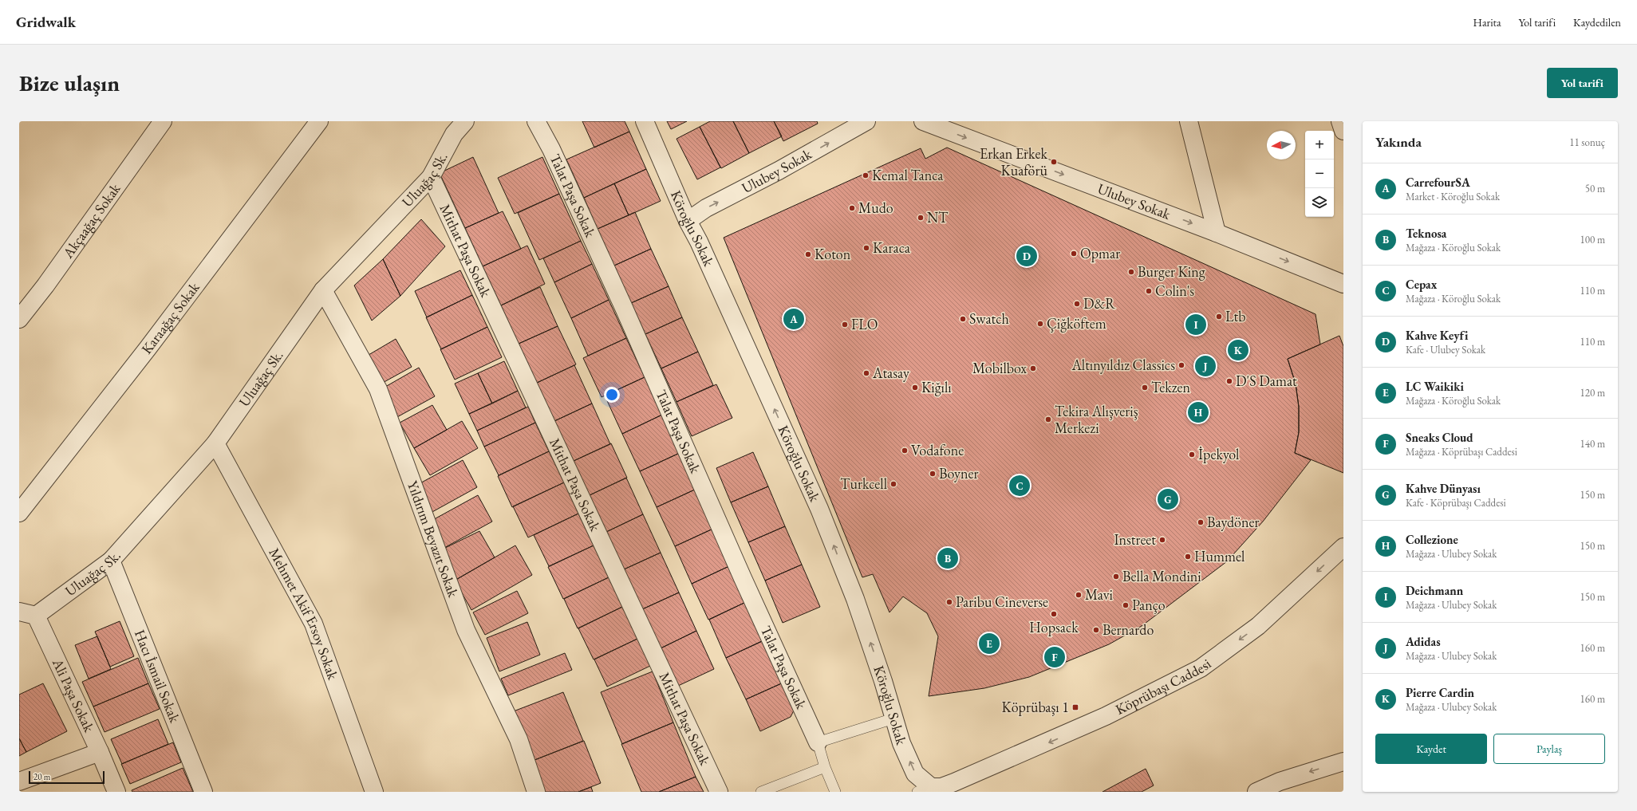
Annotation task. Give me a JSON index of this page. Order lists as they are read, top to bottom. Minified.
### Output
{"streets":{"street":["Ulubey Sokak","Uluağaç Sk.","Talat Paşa Sokak","Akçaağaç Sokak","Köroğlu Sokak","Mithat Paşa Sokak","Karaağaç Sokak","Yıldırım Beyazıt Sokak","Mehmet Akif Ersoy Sokak","Hacı İsmail Sokak","Köprübaşı Caddesi","Ali Paşa Sokak"]},"crossings":[["Ulubey Sokak","Köroğlu Sokak"],["Uluağaç Sk.","Mithat Paşa Sokak"],["Uluağaç Sk.","Yıldırım Beyazıt Sokak"],["Uluağaç Sk.","Mehmet Akif Ersoy Sokak"],["Uluağaç Sk.","Hacı İsmail Sokak"],["Uluağaç Sk.","Ali Paşa Sokak"],["Köroğlu Sokak","Köprübaşı Caddesi"]],"one_way":["Ulubey Sokak","Köroğlu Sokak","Köprübaşı Caddesi"],"places":{"other":["Erkan Erkek Kuaförü","Kemal Tanca","Mudo","NT","Karaca","Opmar","Koton","Burger King","Colin's","D&R","Ltb","Swatch","Çiğköftem","FLO","Altınyıldız Classics","Mobilbox","Atasay","D'S Damat","Kiğılı","Tekzen","Tekira Alışveriş Merkezi","Vodafone","İpekyol","Boyner","Turkcell","Baydöner","Instreet","Hummel","Bella Mondini","Mavi","Paribu Cineverse","Panço","Hopsack","Bernardo"],"transit":["Köprübaşı 1"]},"scale_bar":"20 m","north":"left","page":{"header":"Gridwalk","nav":["Harita","Yol tarifi","Kaydedilen"],"buttons":["Yol tarifi",["Kaydet","Paylaş"]],"title":"Bize ulaşın","heading":["Yakında","11 sonuç"],"map_buttons":["+","−"],"list":[{"mark":"A","name":"CarrefourSA","note":"Market · Köroğlu Sokak","value":"50 m"},{"mark":"B","name":"Teknosa","note":"Mağaza · Köroğlu Sokak","value":"100 m"},{"mark":"C","name":"Cepax","note":"Mağaza · Köroğlu Sokak","value":"110 m"},{"mark":"D","name":"Kahve Keyfi","note":"Kafe · Ulubey Sokak","value":"110 m"},{"mark":"E","name":"LC Waikiki","note":"Mağaza · Köroğlu Sokak","value":"120 m"},{"mark":"F","name":"Sneaks Cloud","note":"Mağaza · Köprübaşı Caddesi","value":"140 m"},{"mark":"G","name":"Kahve Dünyası","note":"Kafe · Köprübaşı Caddesi","value":"150 m"},{"mark":"H","name":"Collezione","note":"Mağaza · Ulubey Sokak","value":"150 m"},{"mark":"I","name":"Deichmann","note":"Mağaza · Ulubey Sokak","value":"150 m"},{"mark":"J","name":"Adidas","note":"Mağaza · Ulubey Sokak","value":"160 m"},{"mark":"K","name":"Pierre Cardin","note":"Mağaza · Ulubey Sokak","value":"160 m"}],"pins":["D","A","I","K","J","H","C","G","B","E","F"],"scale":"20 m"}}
